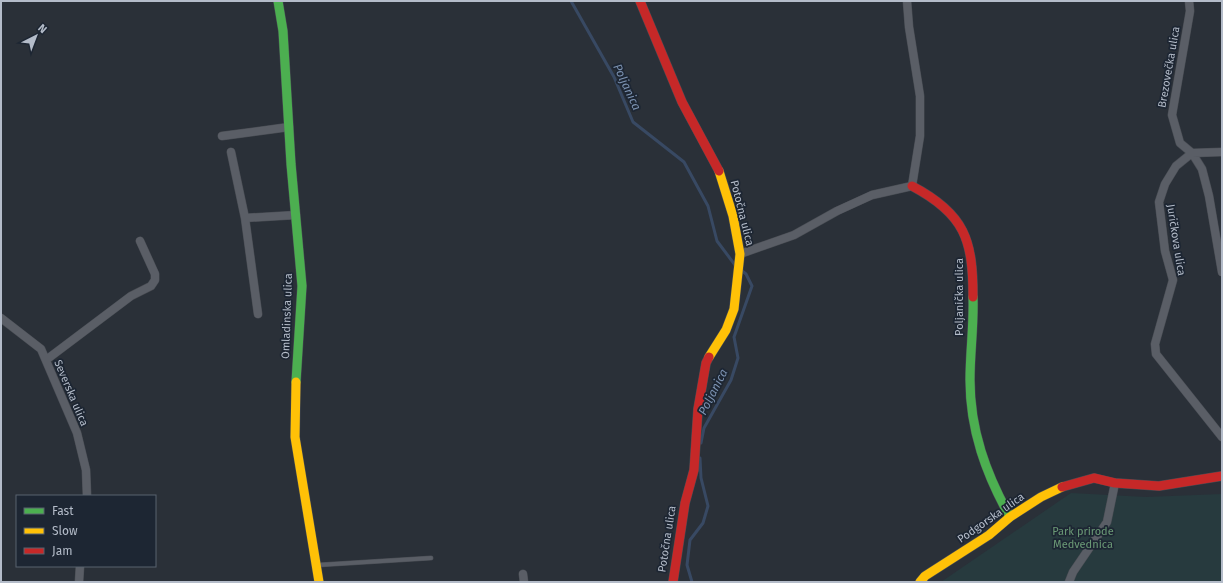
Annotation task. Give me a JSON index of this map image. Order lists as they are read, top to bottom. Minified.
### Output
{"streets":{"street":["Brezovečka ulica","Potočna ulica","Juričkova ulica","Poljanička ulica","Omladinska ulica","Severska ulica","Podgorska ulica"]},"crossings":[["Brezovečka ulica","Juričkova ulica"],["Poljanička ulica","Podgorska ulica"]],"water":["Poljanica"],"parks":["Park prirode Medvednica"],"legend":["Fast","Slow","Jam"],"north":"top right"}
